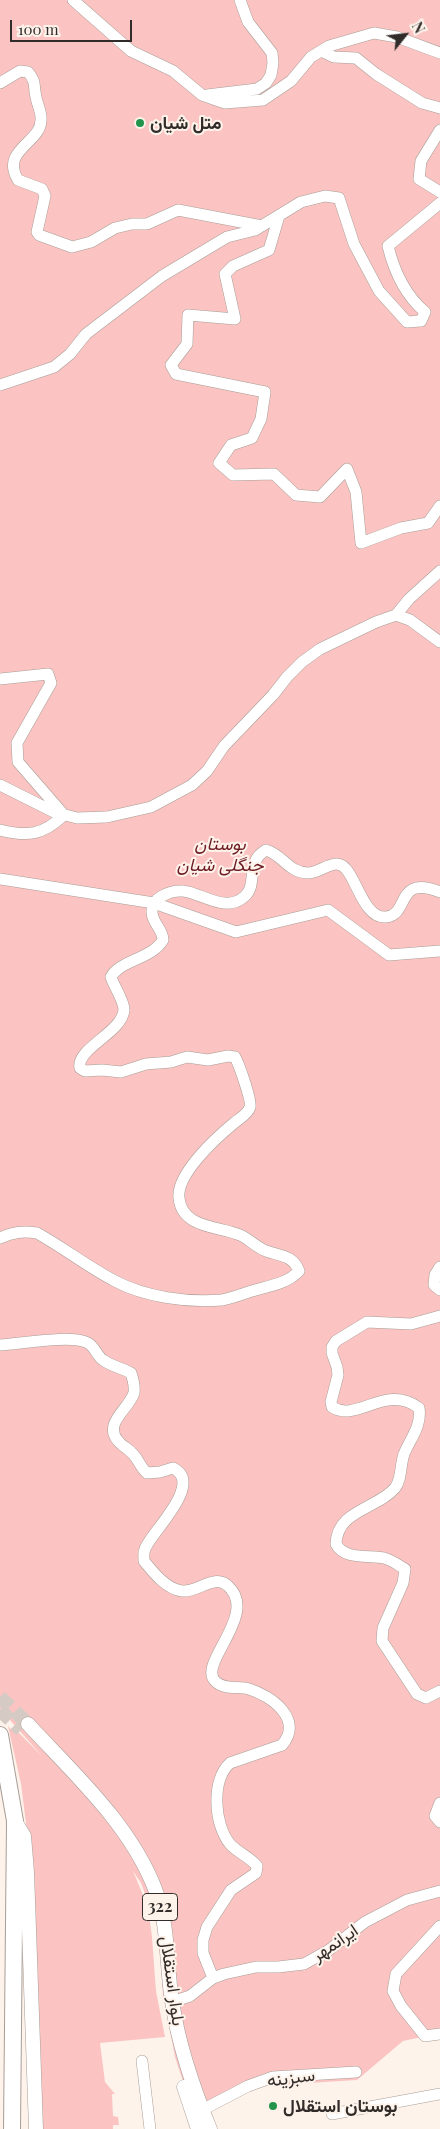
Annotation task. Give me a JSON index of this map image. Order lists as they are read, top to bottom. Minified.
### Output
{"streets":{"main road":["322","بلوار استقلال"],"street":["ایرانمهر","سبزینه"]},"crossings":[["ایرانمهر","بلوار استقلال"],["بلوار استقلال","سبزینه"]],"parks":["بوستان جنگلی شیان"],"places":["متل شیان","بوستان استقلال"],"scale_bar":"100 m","north":"top right"}
